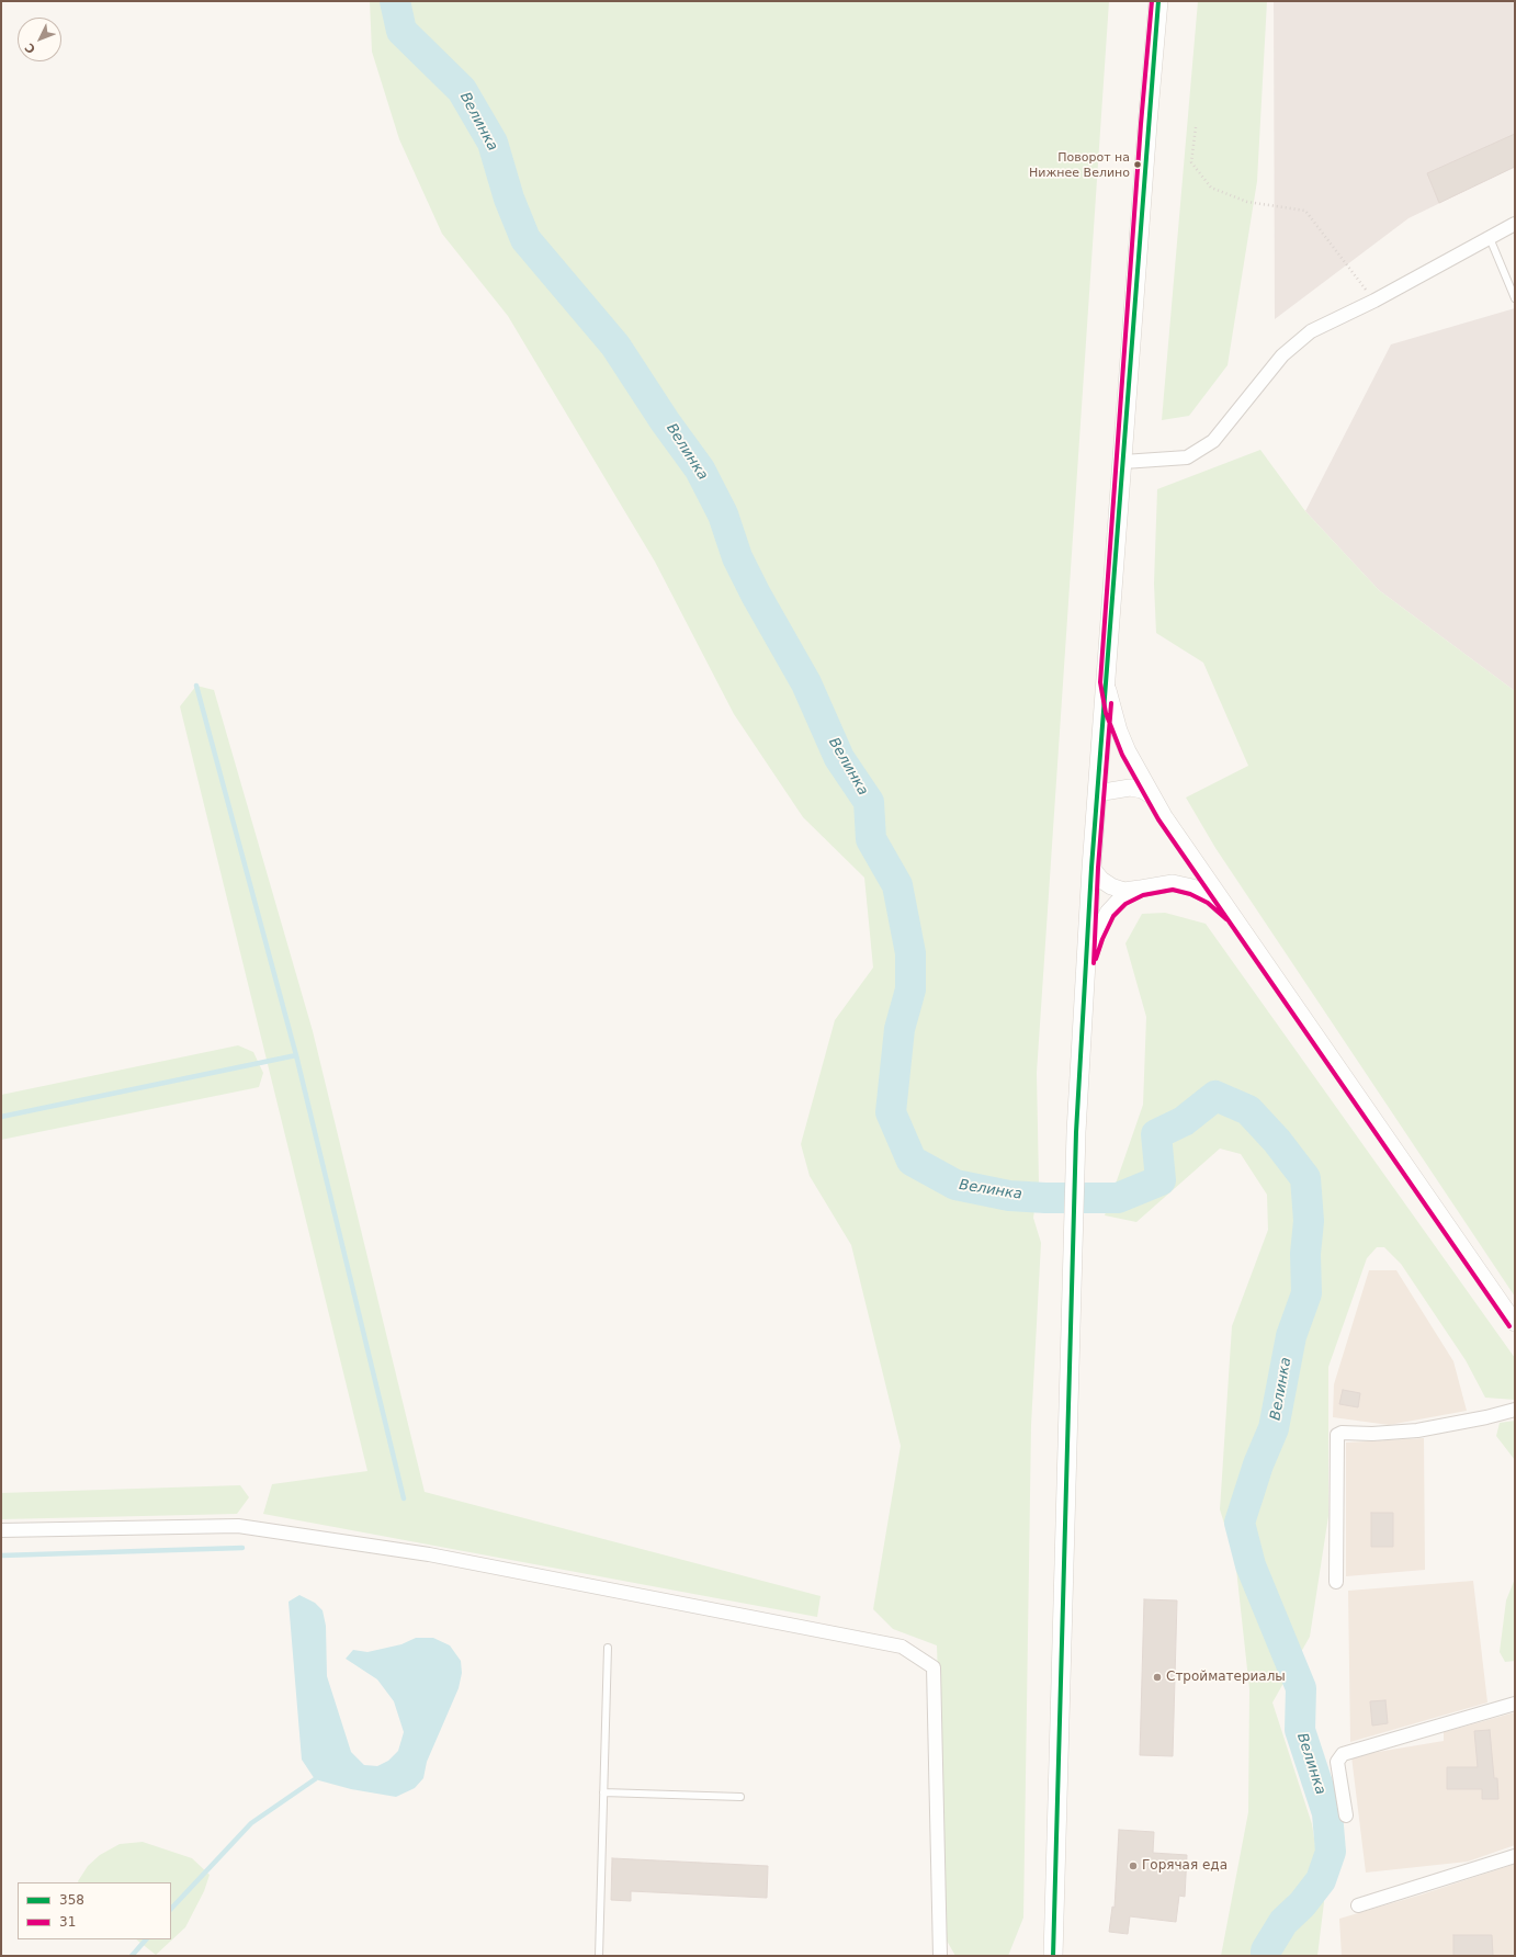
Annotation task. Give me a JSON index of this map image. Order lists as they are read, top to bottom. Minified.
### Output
{"water":["Велинка"],"places":["Поворот на Нижнее Велино","Стройматериалы","Горячая еда"],"lines":["transit line 358","transit line 31"],"legend":["358","31"],"north":"bottom left"}
